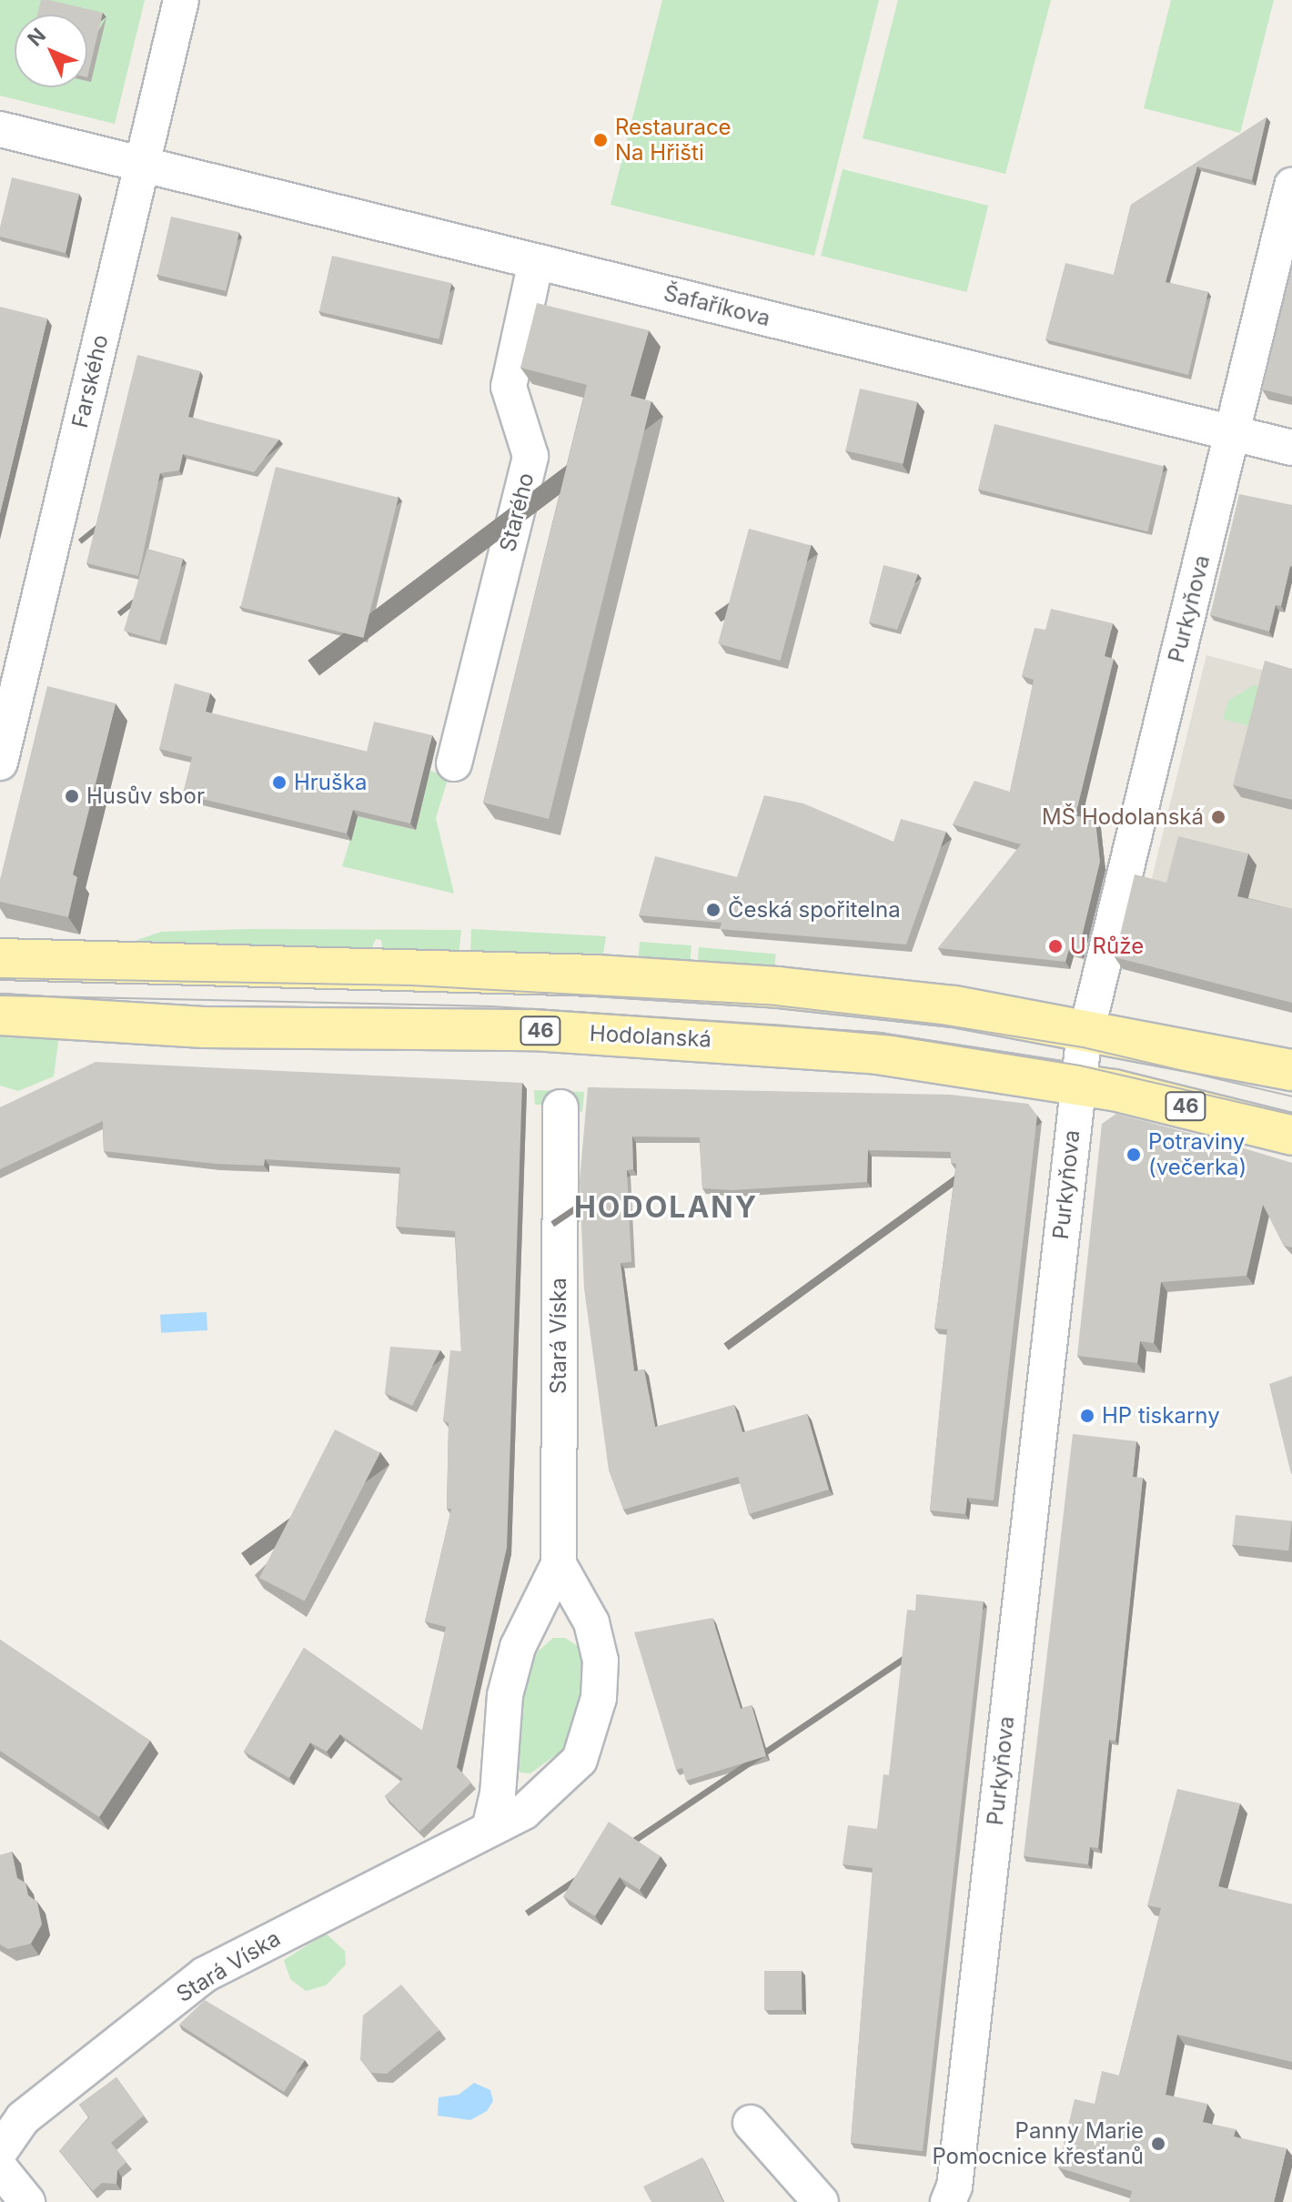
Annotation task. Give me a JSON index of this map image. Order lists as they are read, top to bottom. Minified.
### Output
{"streets":{"main road":["46","Hodolanská"],"street":["Šafaříkova","Farského","Starého","Purkyňova","Stará Víska"]},"crossings":[["Šafaříkova","Farského"],["Šafaříkova","Starého"],["Šafaříkova","Purkyňova"],["Purkyňova","Hodolanská"]],"districts":["HODOLANY"],"places":["Restaurace Na Hřišti","Hruška","Husův sbor","MŠ Hodolanská","Česká spořitelna","U Růže","Potraviny (večerka)","HP tiskarny","Panny Marie Pomocnice křesťanů"],"north":"top left"}
